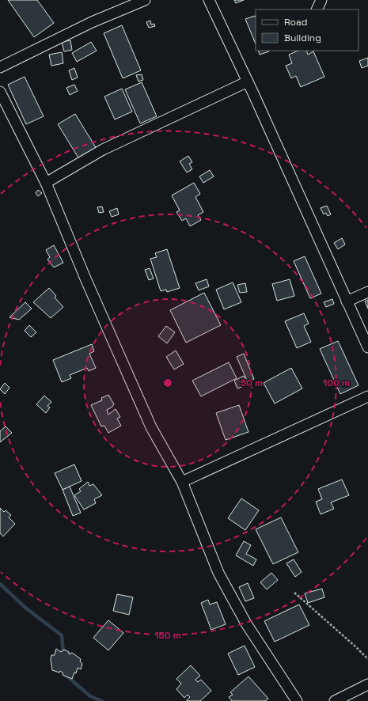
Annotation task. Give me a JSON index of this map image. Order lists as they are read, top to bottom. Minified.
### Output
{"legend":["Road","Building"],"rings":["50 m","100 m","150 m"]}
